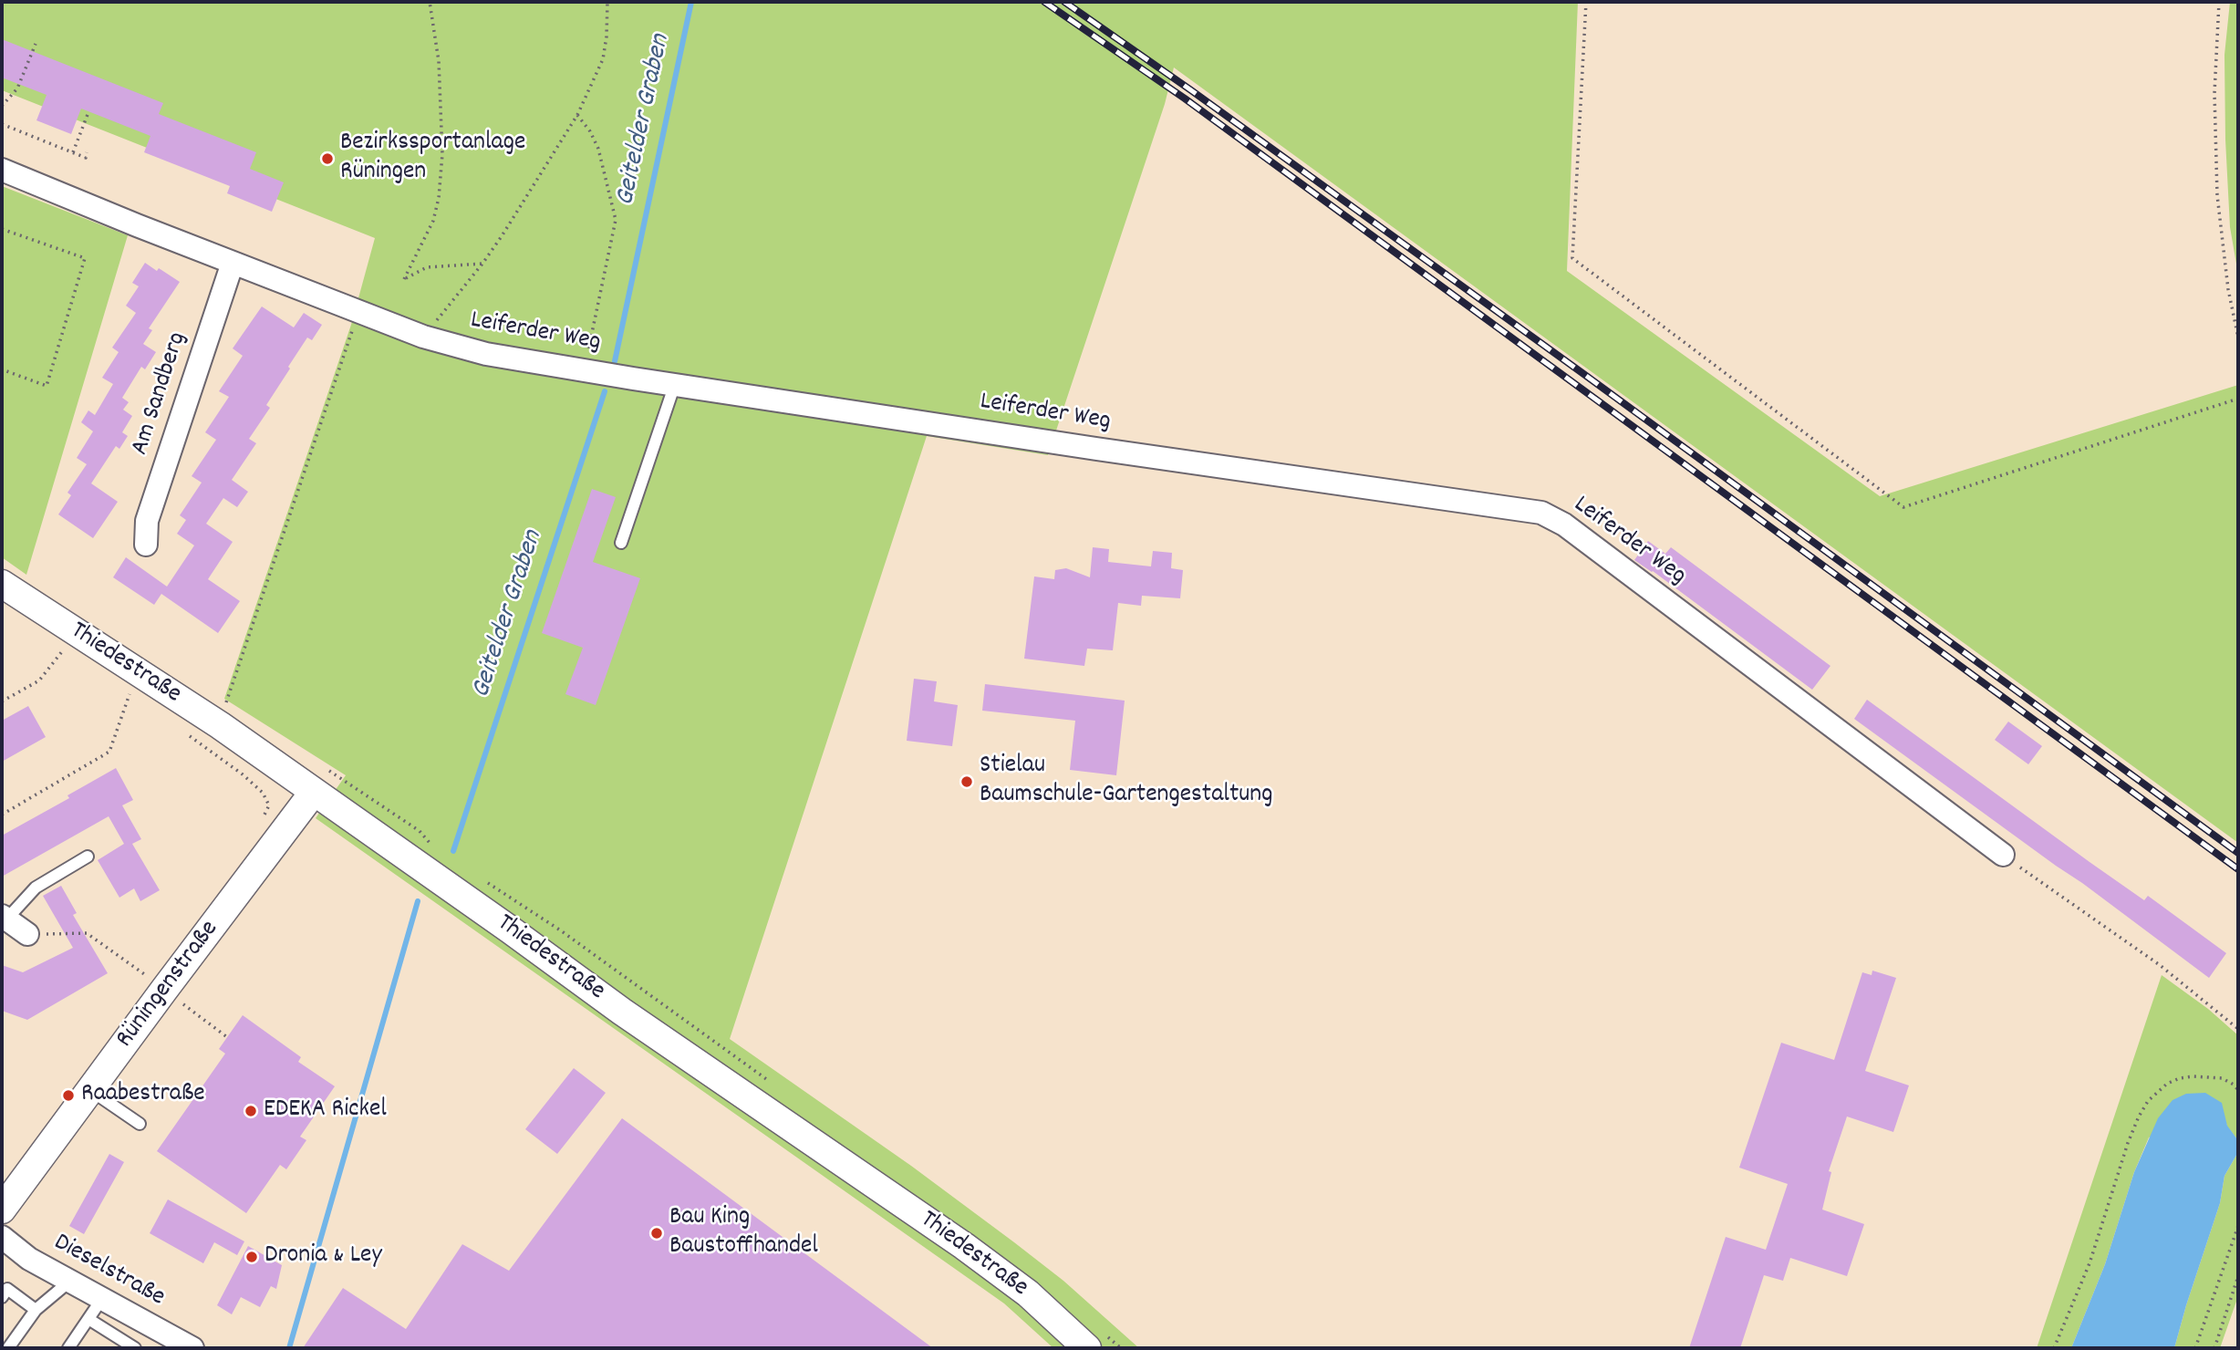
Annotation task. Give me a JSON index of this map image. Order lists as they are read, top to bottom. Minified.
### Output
{"streets":{"street":["Leiferder Weg","Am Sandberg","Thiedestraße","Rüningenstraße","Dieselstraße"]},"crossings":[["Leiferder Weg","Am Sandberg"],["Thiedestraße","Rüningenstraße"]],"water":["Geitelder Graben"],"places":["Bezirkssportanlage Rüningen","Stielau Baumschule-Gartengestaltung","Raabestraße","EDEKA Rickel","Bau King Baustoffhandel","Dronia & Ley"]}
